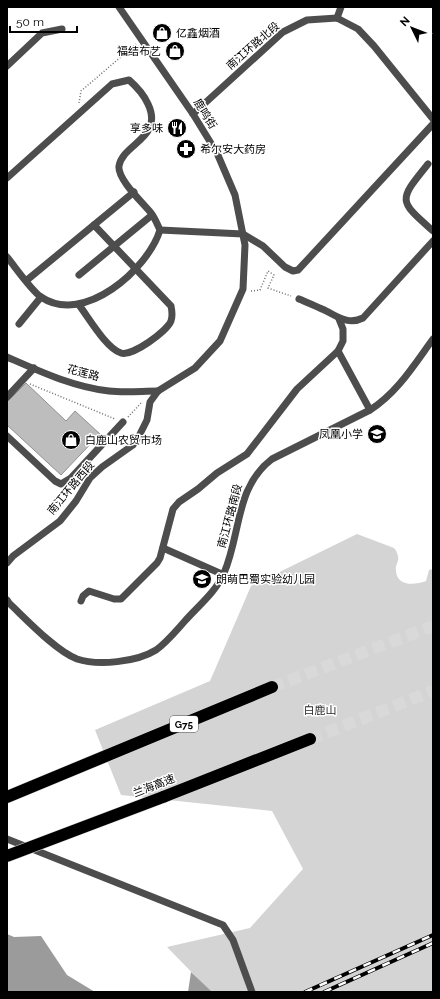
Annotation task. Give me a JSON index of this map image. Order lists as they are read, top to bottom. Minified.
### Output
{"streets":{"highway":["G75","兰海高速"],"street":["南江环路北段","鹿鸣街","花莲路","南江环路西段","南江环路南段"]},"crossings":[["南江环路北段","鹿鸣街"],["花莲路","南江环路西段"]],"parks":["白鹿山"],"places":{"shop":["亿鑫烟酒","福结布艺","白鹿山农贸市场"],"restaurant":["享多味"],"pharmacy":["希尔安大药房"],"school or university":["凤凰小学","朗萌巴蜀实验幼儿园"]},"scale_bar":"50 m","north":"top left"}
